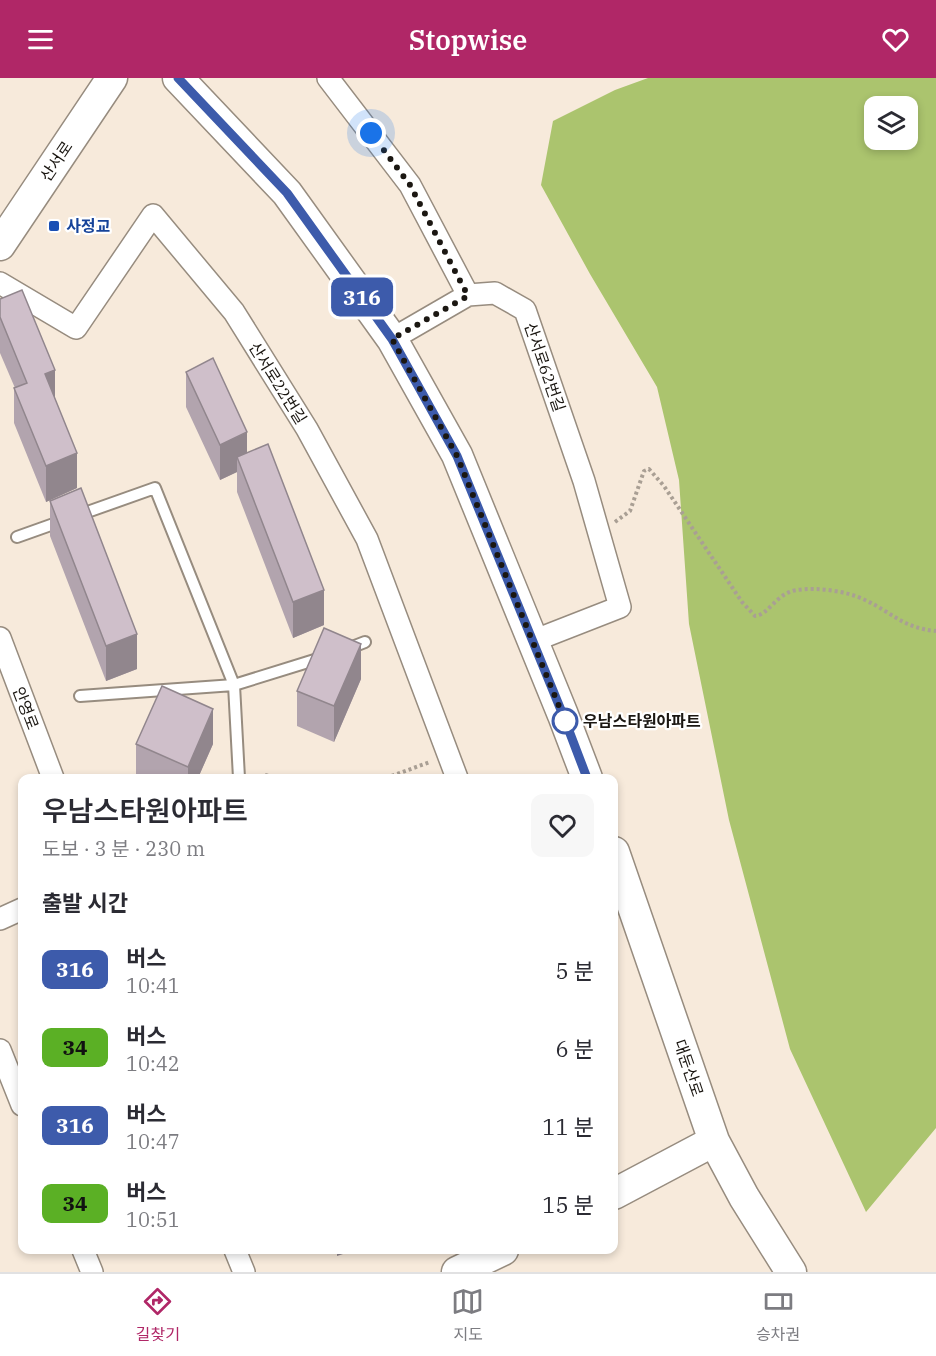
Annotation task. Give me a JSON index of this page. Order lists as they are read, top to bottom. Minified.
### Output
{"streets":{"main road":["산서로","대둔산로"],"street":["산서로62번길","산서로22번길","안영로"]},"places":{"transit":["사정교"],"other":["우남스타원아파트"]},"lines":["bus line 316"],"page":{"header":"Stopwise","on_map":"316","heading":[["우남스타원아파트","도보 · 3 분 · 230 m"],"출발 시간"],"list":[{"mark":"316","name":"버스","note":"10:41","value":"5 분"},{"mark":"34","name":"버스","note":"10:42","value":"6 분"},{"mark":"316","name":"버스","note":"10:47","value":"11 분"},{"mark":"34","name":"버스","note":"10:51","value":"15 분"}],"tabs":["길찾기","지도","승차권"]}}
